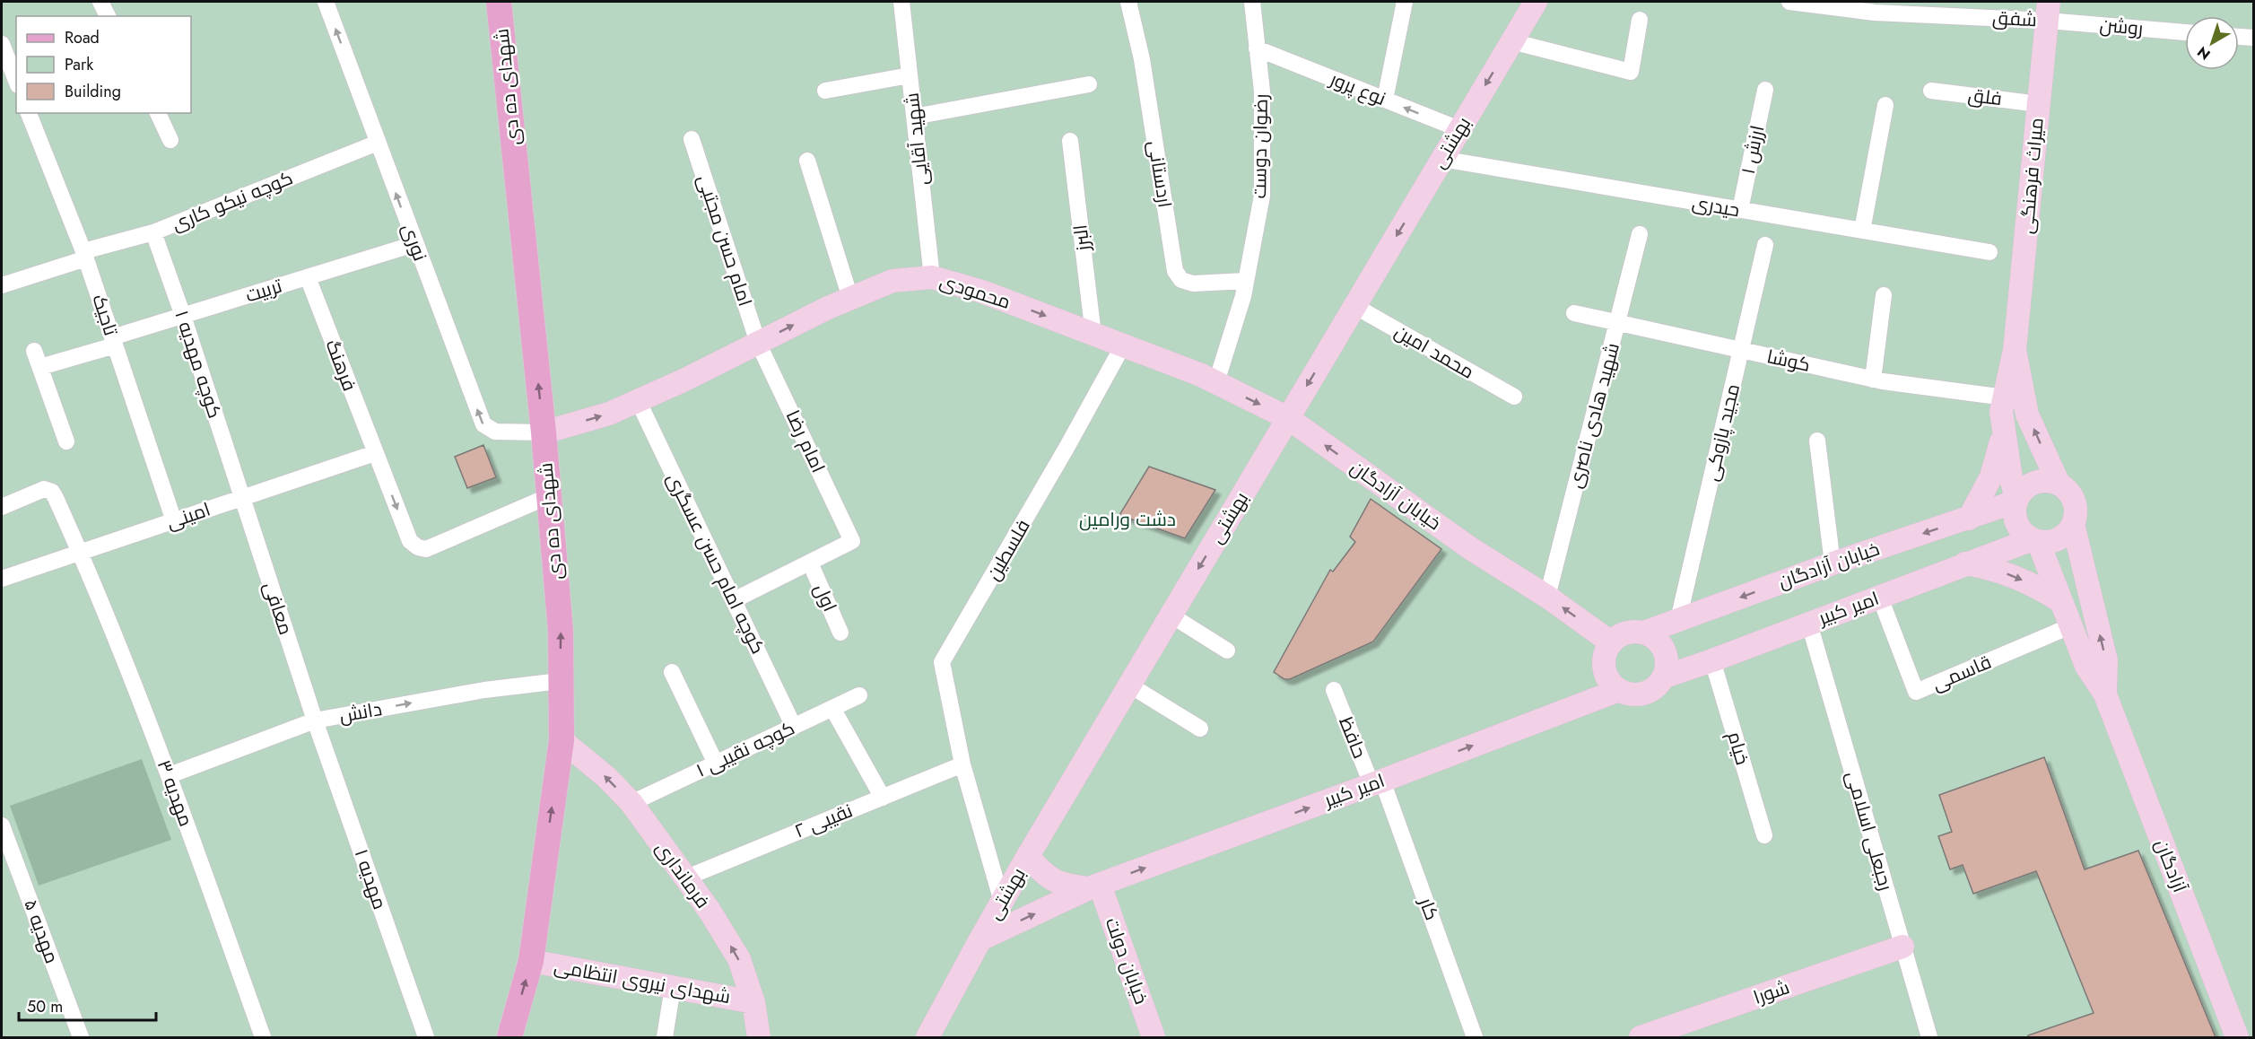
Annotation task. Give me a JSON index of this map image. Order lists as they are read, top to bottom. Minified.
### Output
{"streets":{"main road":["شهدای ده دی"],"street":["شفق","روشن","نوع پرور","فلق","شهید آقایی","بهشتی","رضوان دوست","ارزش ۱","اردستانی","میراث فرهنگی","کوچه نیکو کاری","حیدری","البرز","امام حسن مجتبی","نوری","تربیت","محمودی","تاجیک","محمد امین","کوشا","کوچه مهدیه ۱","فرهنگ","شهید هادی ناصری","مجید پازوکی","امام رضا","خیابان آزادگان","امینی","فلسطین","کوچه امام حسن عسگری","اول","معافی","امیر کبیر","قاسمی","دانش","حافظ","خیام","کوچه نقیبی ۱","مهدیه ۳","نقیبی ۲","رجبعلی اسلامی","آزادگان","فرمانداری","مهدیه ۱","کار","مهدیه ۵","خیابان دولت","شهدای نیروی انتظامی","شورا"]},"crossings":[["شفق","روشن"],["شفق","میراث فرهنگی"],["روشن","میراث فرهنگی"],["شهدای ده دی","نوری"],["شهدای ده دی","محمودی"],["شهدای ده دی","فرهنگ"],["شهدای ده دی","دانش"],["شهدای ده دی","فرمانداری"],["شهدای ده دی","شهدای نیروی انتظامی"],["نوع پرور","بهشتی"],["نوع پرور","رضوان دوست"],["فلق","میراث فرهنگی"],["شهید آقایی","محمودی"],["بهشتی","حیدری"],["بهشتی","محمودی"],["بهشتی","محمد امین"],["بهشتی","خیابان آزادگان"],["بهشتی","فلسطین"],["بهشتی","امیر کبیر"],["رضوان دوست","اردستانی"],["رضوان دوست","محمودی"],["ارزش ۱","حیدری"],["کوچه نیکو کاری","نوری"],["کوچه نیکو کاری","تاجیک"],["کوچه نیکو کاری","کوچه مهدیه ۱"],["البرز","محمودی"],["امام حسن مجتبی","محمودی"],["امام حسن مجتبی","امام رضا"],["نوری","تربیت"],["نوری","محمودی"],["تربیت","تاجیک"],["تربیت","کوچه مهدیه ۱"],["تربیت","فرهنگ"],["محمودی","امام رضا"],["محمودی","خیابان آزادگان"],["محمودی","فلسطین"],["محمودی","کوچه امام حسن عسگری"],["تاجیک","امینی"],["کوشا","شهید هادی ناصری"],["کوشا","مجید پازوکی"],["کوچه مهدیه ۱","امینی"],["کوچه مهدیه ۱","معافی"],["فرهنگ","امینی"],["شهید هادی ناصری","خیابان آزادگان"],["مجید پازوکی","خیابان آزادگان"],["امام رضا","اول"],["خیابان آزادگان","امیر کبیر"],["امینی","معافی"],["امینی","مهدیه ۳"],["فلسطین","نقیبی ۲"],["کوچه امام حسن عسگری","کوچه نقیبی ۱"],["معافی","دانش"],["معافی","مهدیه ۱"],["امیر کبیر","قاسمی"],["امیر کبیر","حافظ"],["امیر کبیر","خیام"],["امیر کبیر","رجبعلی اسلامی"],["امیر کبیر","کار"],["امیر کبیر","خیابان دولت"],["دانش","مهدیه ۳"],["دانش","مهدیه ۱"],["حافظ","کار"],["کوچه نقیبی ۱","فرمانداری"],["نقیبی ۲","فرمانداری"],["رجبعلی اسلامی","شورا"],["فرمانداری","شهدای نیروی انتظامی"]],"one_way":["شهدای ده دی","نوع پرور","بهشتی","نوری","محمودی","خیابان آزادگان","امیر کبیر","دانش","فرمانداری"],"parks":["دشت ورامین"],"legend":["Road","Park","Building"],"scale_bar":"50 m","north":"bottom left"}
